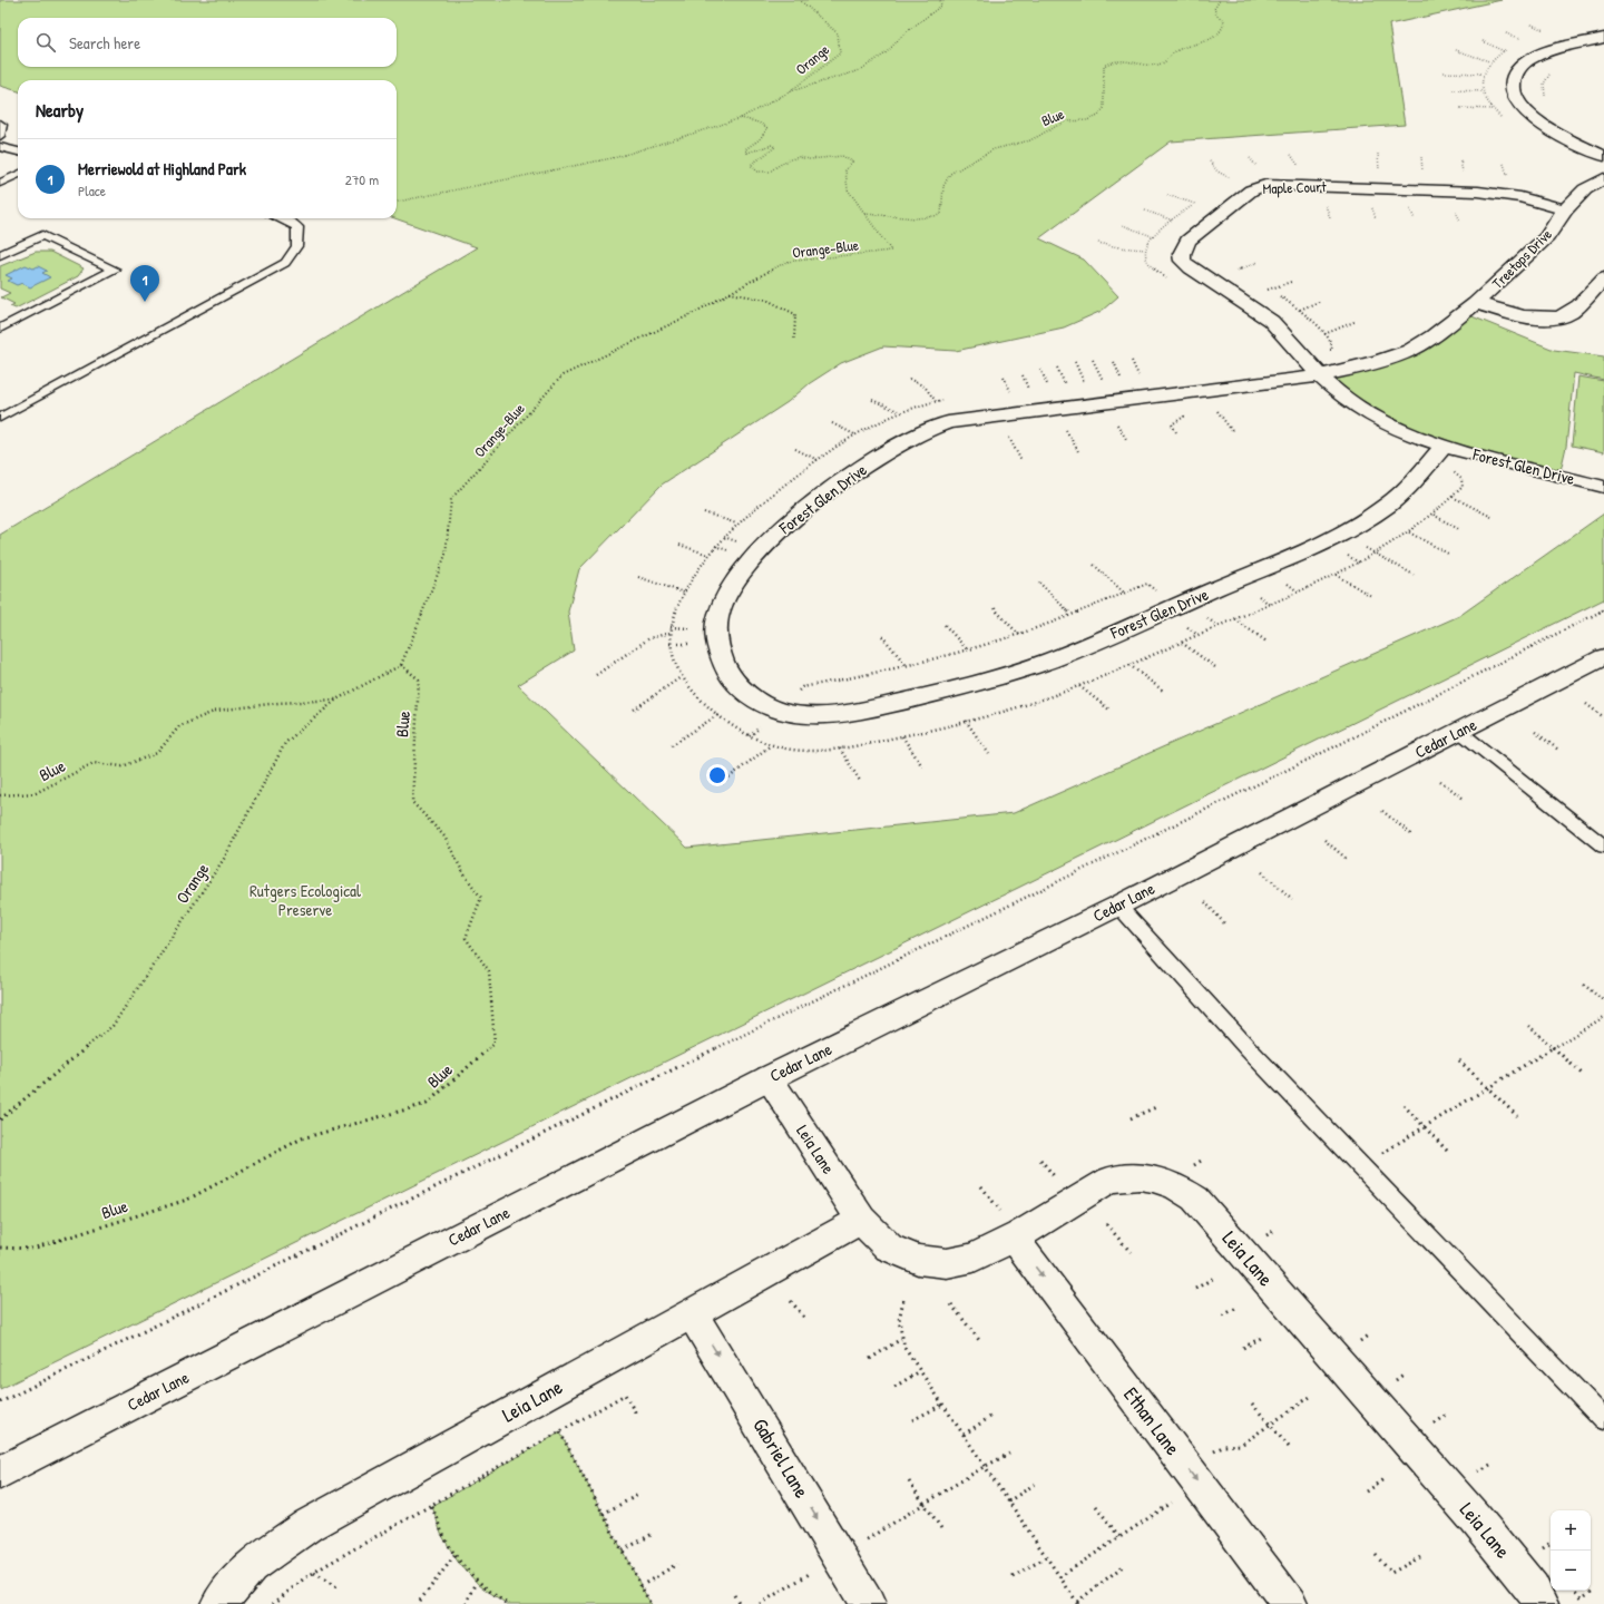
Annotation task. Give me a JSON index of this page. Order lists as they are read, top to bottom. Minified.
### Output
{"streets":{"street":["Maple Court","Treetops Drive","Forest Glen Drive","Cedar Lane","Leia Lane","Ethan Lane","Gabriel Lane"],"path":["Orange","Blue","Orange-Blue"]},"crossings":[["Orange","Blue"],["Orange","Orange-Blue"],["Blue","Orange-Blue"],["Maple Court","Treetops Drive"],["Maple Court","Forest Glen Drive"],["Treetops Drive","Forest Glen Drive"],["Cedar Lane","Leia Lane"],["Leia Lane","Ethan Lane"],["Leia Lane","Gabriel Lane"]],"one_way":["Ethan Lane","Gabriel Lane"],"parks":["Rutgers Ecological Preserve"],"page":{"search":"Search here","heading":"Nearby","list":[{"mark":"1","name":"Merriewold at Highland Park","note":"Place","value":"270 m"}],"pins":"1","map_buttons":["+","−"]}}
